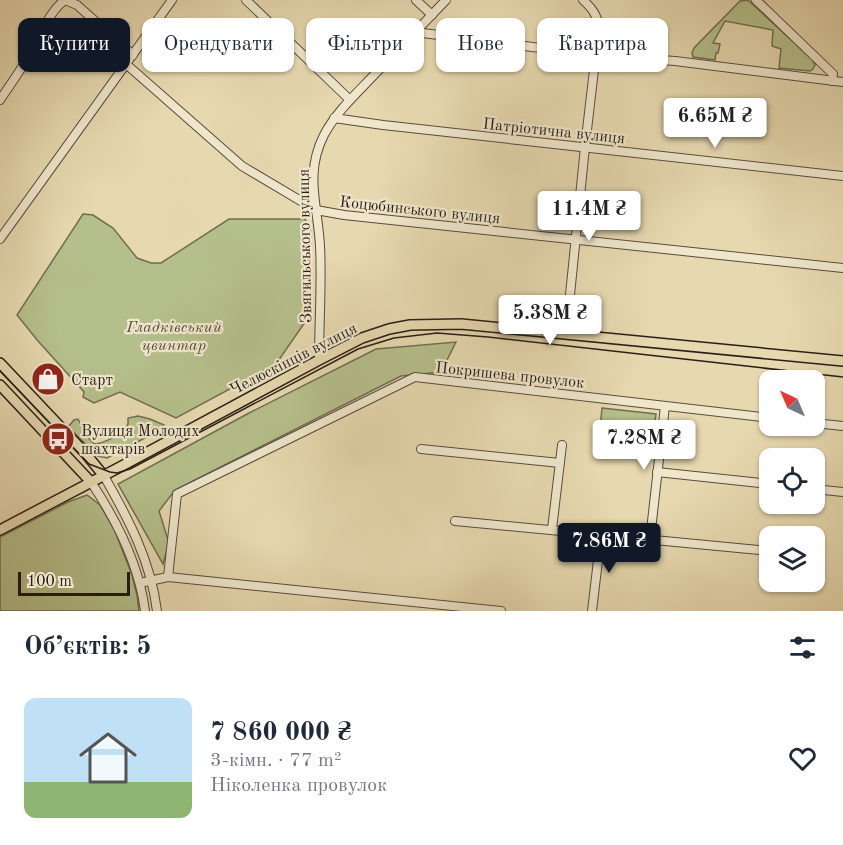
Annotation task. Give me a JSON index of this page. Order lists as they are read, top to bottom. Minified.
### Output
{"streets":{"main road":["Челюскінців вулиця"],"street":["Патріотична вулиця","Коцюбинського вулиця","Звягильського вулиця","Покришева провулок"]},"crossings":[["Патріотична вулиця","Звягильського вулиця"],["Коцюбинського вулиця","Звягильського вулиця"],["Звягильського вулиця","Челюскінців вулиця"]],"parks":["Гладківський цвинтар"],"places":{"shop":["Старт"],"bus stop":["Вулиця Молодих шахтарів"]},"scale_bar":"100 m","north":"top left","page":{"chip":["Купити","Орендувати","Фільтри","Нове","Квартира"],"price":["6.65M ₴","11.4M ₴","5.38M ₴","7.28M ₴","7.86M ₴"],"scale":"100 m","heading":"Об’єктів: 5","list":[{"name":"7 860 000 ₴","note":"3-кімн. · 77 m² · Ніколенка провулок"}]}}
